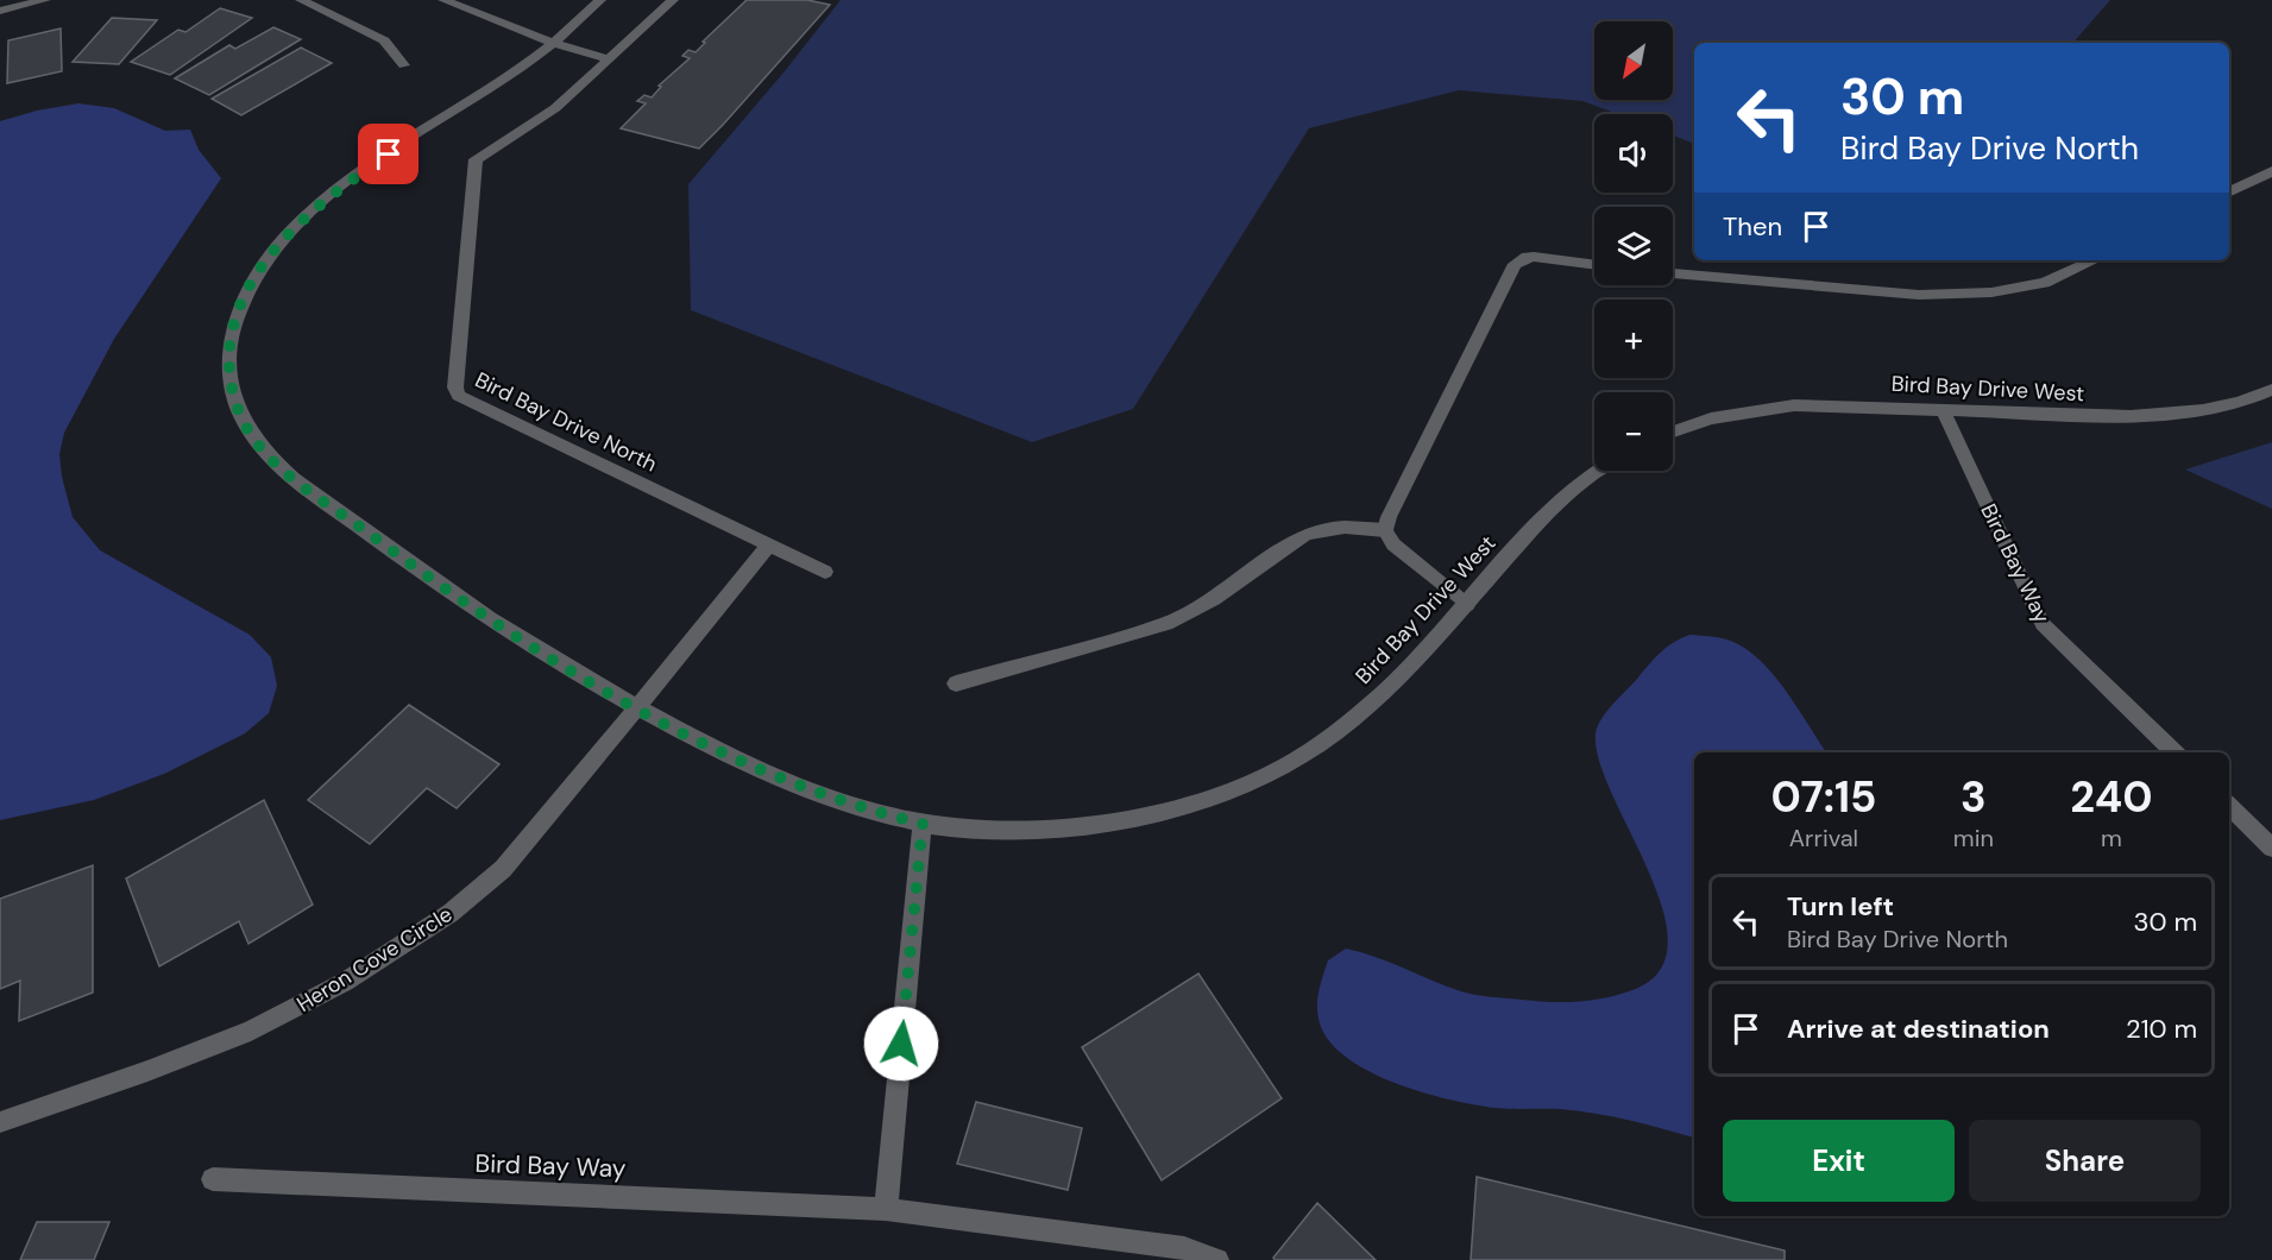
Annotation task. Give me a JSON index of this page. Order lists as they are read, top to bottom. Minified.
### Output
{"streets":{"street":["Bird Bay Drive West","Bird Bay Drive North","Bird Bay Way","Heron Cove Circle"]},"crossings":[["Bird Bay Drive West","Bird Bay Way"],["Bird Bay Drive North","Heron Cove Circle"]],"north":"bottom left","page":{"map_buttons":["+","−"],"turn":["30 m","Bird Bay Drive North"],"then":"Then","eta":["07:15","Arrival","3","min","240","m"],"list":[{"name":"Turn left","note":"Bird Bay Drive North","value":"30 m"},{"name":"Arrive at destination","value":"210 m"}],"buttons":["Exit","Share"]}}
